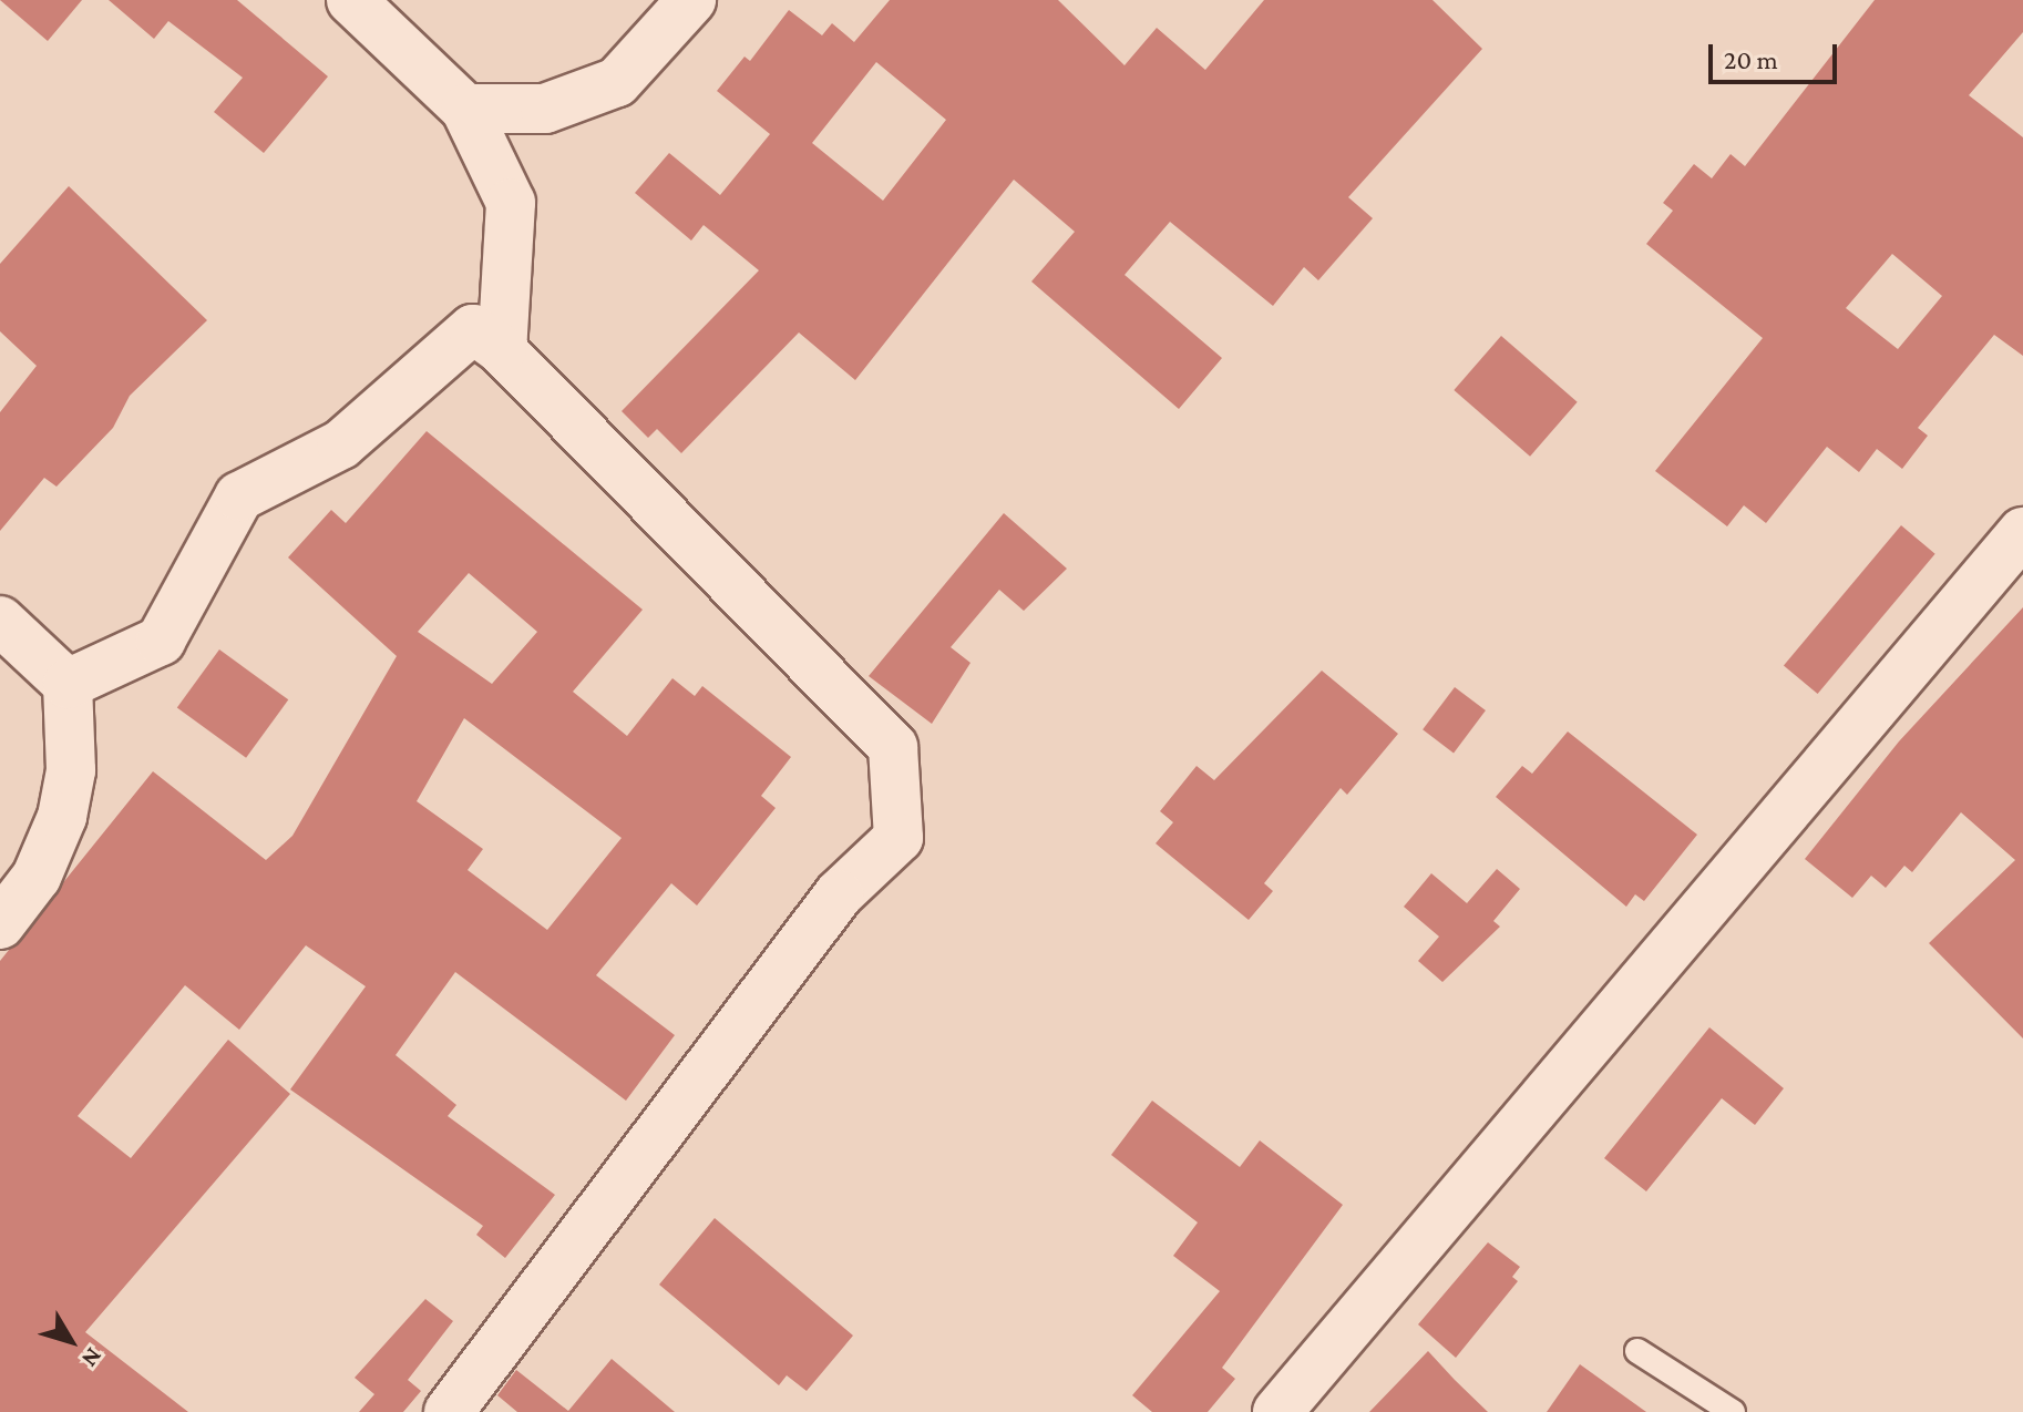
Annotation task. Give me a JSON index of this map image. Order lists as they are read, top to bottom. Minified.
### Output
{"scale_bar":"20 m","north":"bottom right"}
